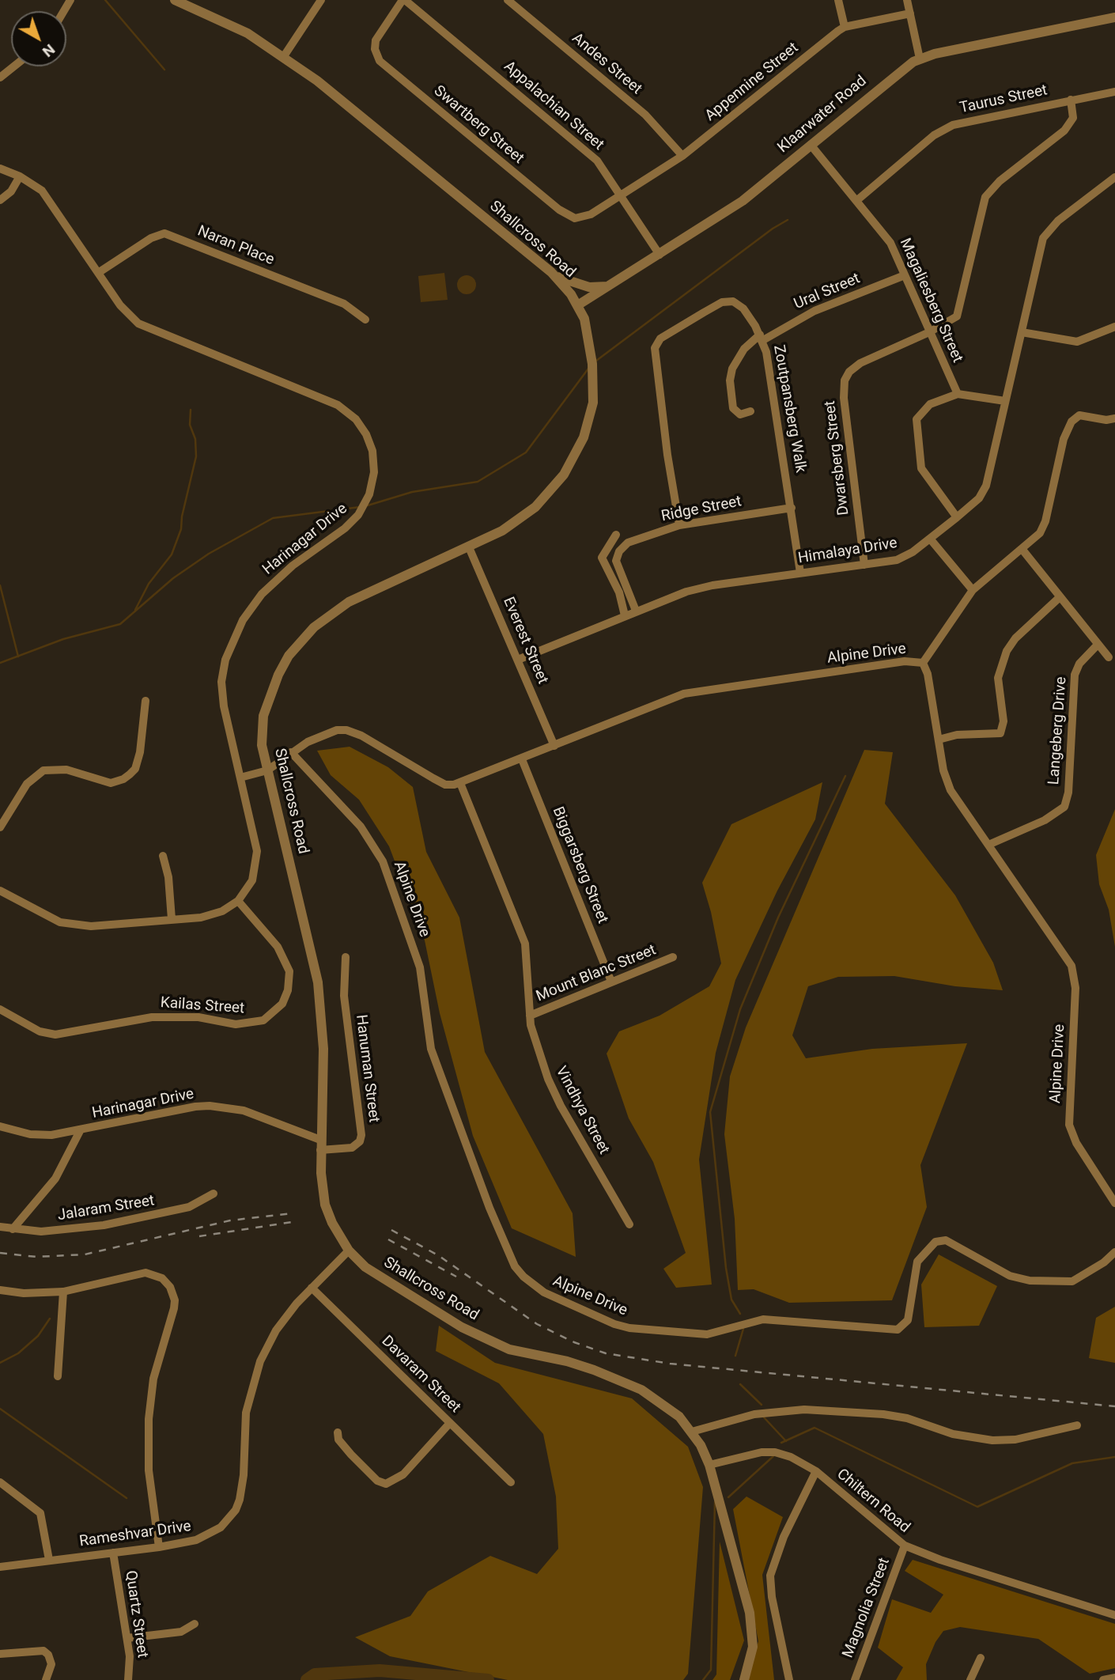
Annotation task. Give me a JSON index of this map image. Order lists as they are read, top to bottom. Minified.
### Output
{"streets":{"street":["Andes Street","Appennine Street","Taurus Street","Appalachian Street","Klaarwater Road","Swartberg Street","Shallcross Road","Naran Place","Ural Street","Magaliesberg Street","Zoutpansberg Walk","Dwarsberg Street","Ridge Street","Harinagar Drive","Himalaya Drive","Everest Street","Alpine Drive","Langeberg Drive","Biggarsberg Street","Mount Blanc Street","Kailas Street","Hanuman Street","Vindhya Street","Jalaram Street","Davaram Street","Chiltern Road","Rameshvar Drive","Magnolia Street","Quartz Street"]},"crossings":[["Andes Street","Appennine Street"],["Appennine Street","Appalachian Street"],["Appennine Street","Swartberg Street"],["Taurus Street","Magaliesberg Street"],["Taurus Street","Dwarsberg Street"],["Appalachian Street","Klaarwater Road"],["Appalachian Street","Swartberg Street"],["Klaarwater Road","Shallcross Road"],["Klaarwater Road","Magaliesberg Street"],["Shallcross Road","Harinagar Drive"],["Shallcross Road","Everest Street"],["Shallcross Road","Hanuman Street"],["Shallcross Road","Chiltern Road"],["Shallcross Road","Rameshvar Drive"],["Naran Place","Harinagar Drive"],["Ural Street","Magaliesberg Street"],["Ural Street","Zoutpansberg Walk"],["Magaliesberg Street","Dwarsberg Street"],["Zoutpansberg Walk","Ridge Street"],["Zoutpansberg Walk","Himalaya Drive"],["Dwarsberg Street","Himalaya Drive"],["Ridge Street","Himalaya Drive"],["Harinagar Drive","Kailas Street"],["Harinagar Drive","Hanuman Street"],["Himalaya Drive","Everest Street"],["Everest Street","Alpine Drive"],["Alpine Drive","Langeberg Drive"],["Alpine Drive","Biggarsberg Street"],["Alpine Drive","Vindhya Street"],["Biggarsberg Street","Mount Blanc Street"],["Mount Blanc Street","Vindhya Street"],["Davaram Street","Rameshvar Drive"],["Chiltern Road","Magnolia Street"],["Rameshvar Drive","Quartz Street"]],"north":"bottom right"}
